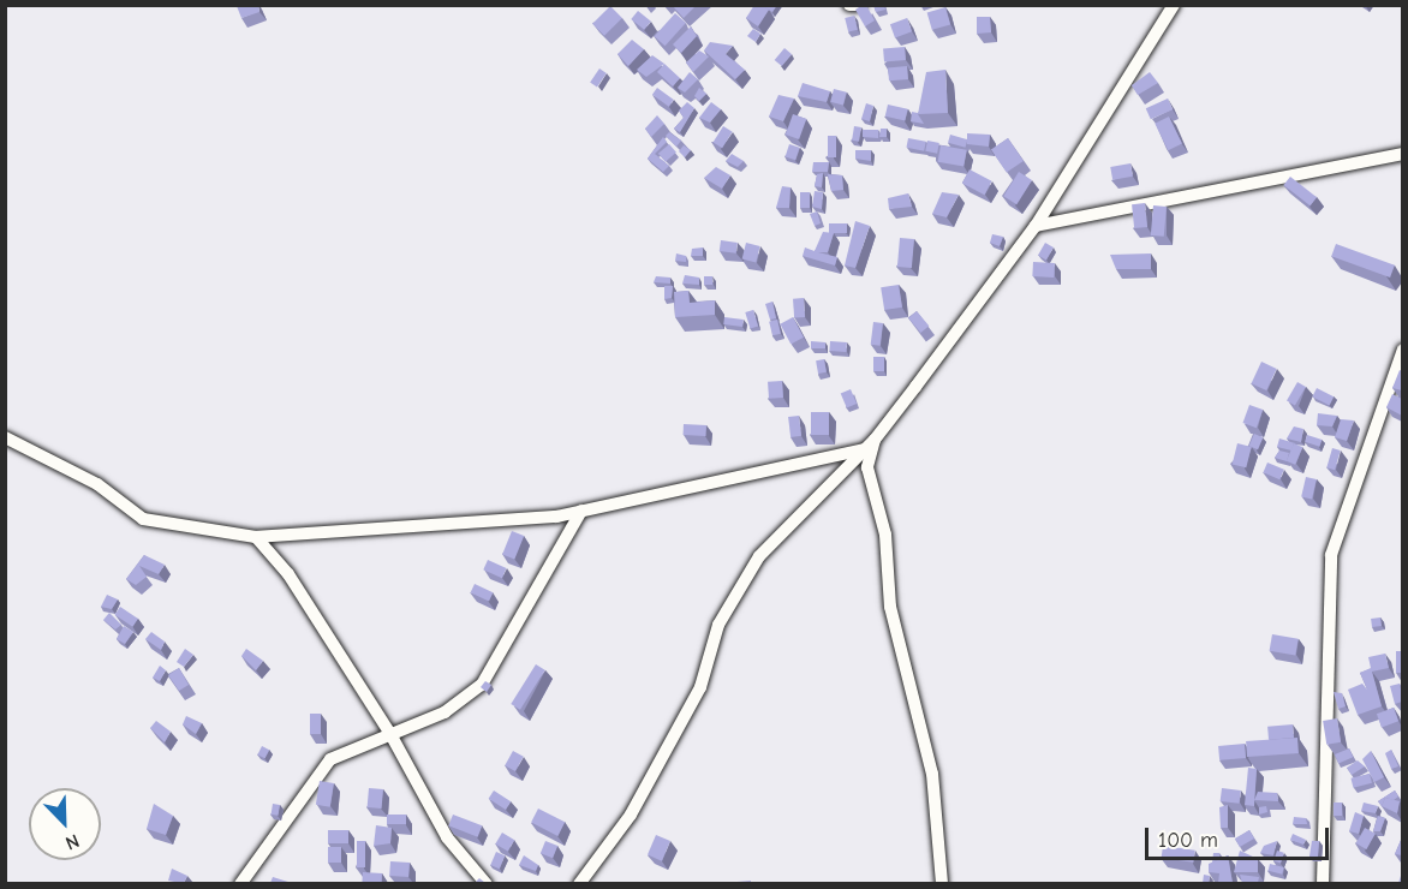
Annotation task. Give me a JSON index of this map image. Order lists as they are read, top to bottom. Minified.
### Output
{"scale_bar":"100 m","north":"bottom right"}
